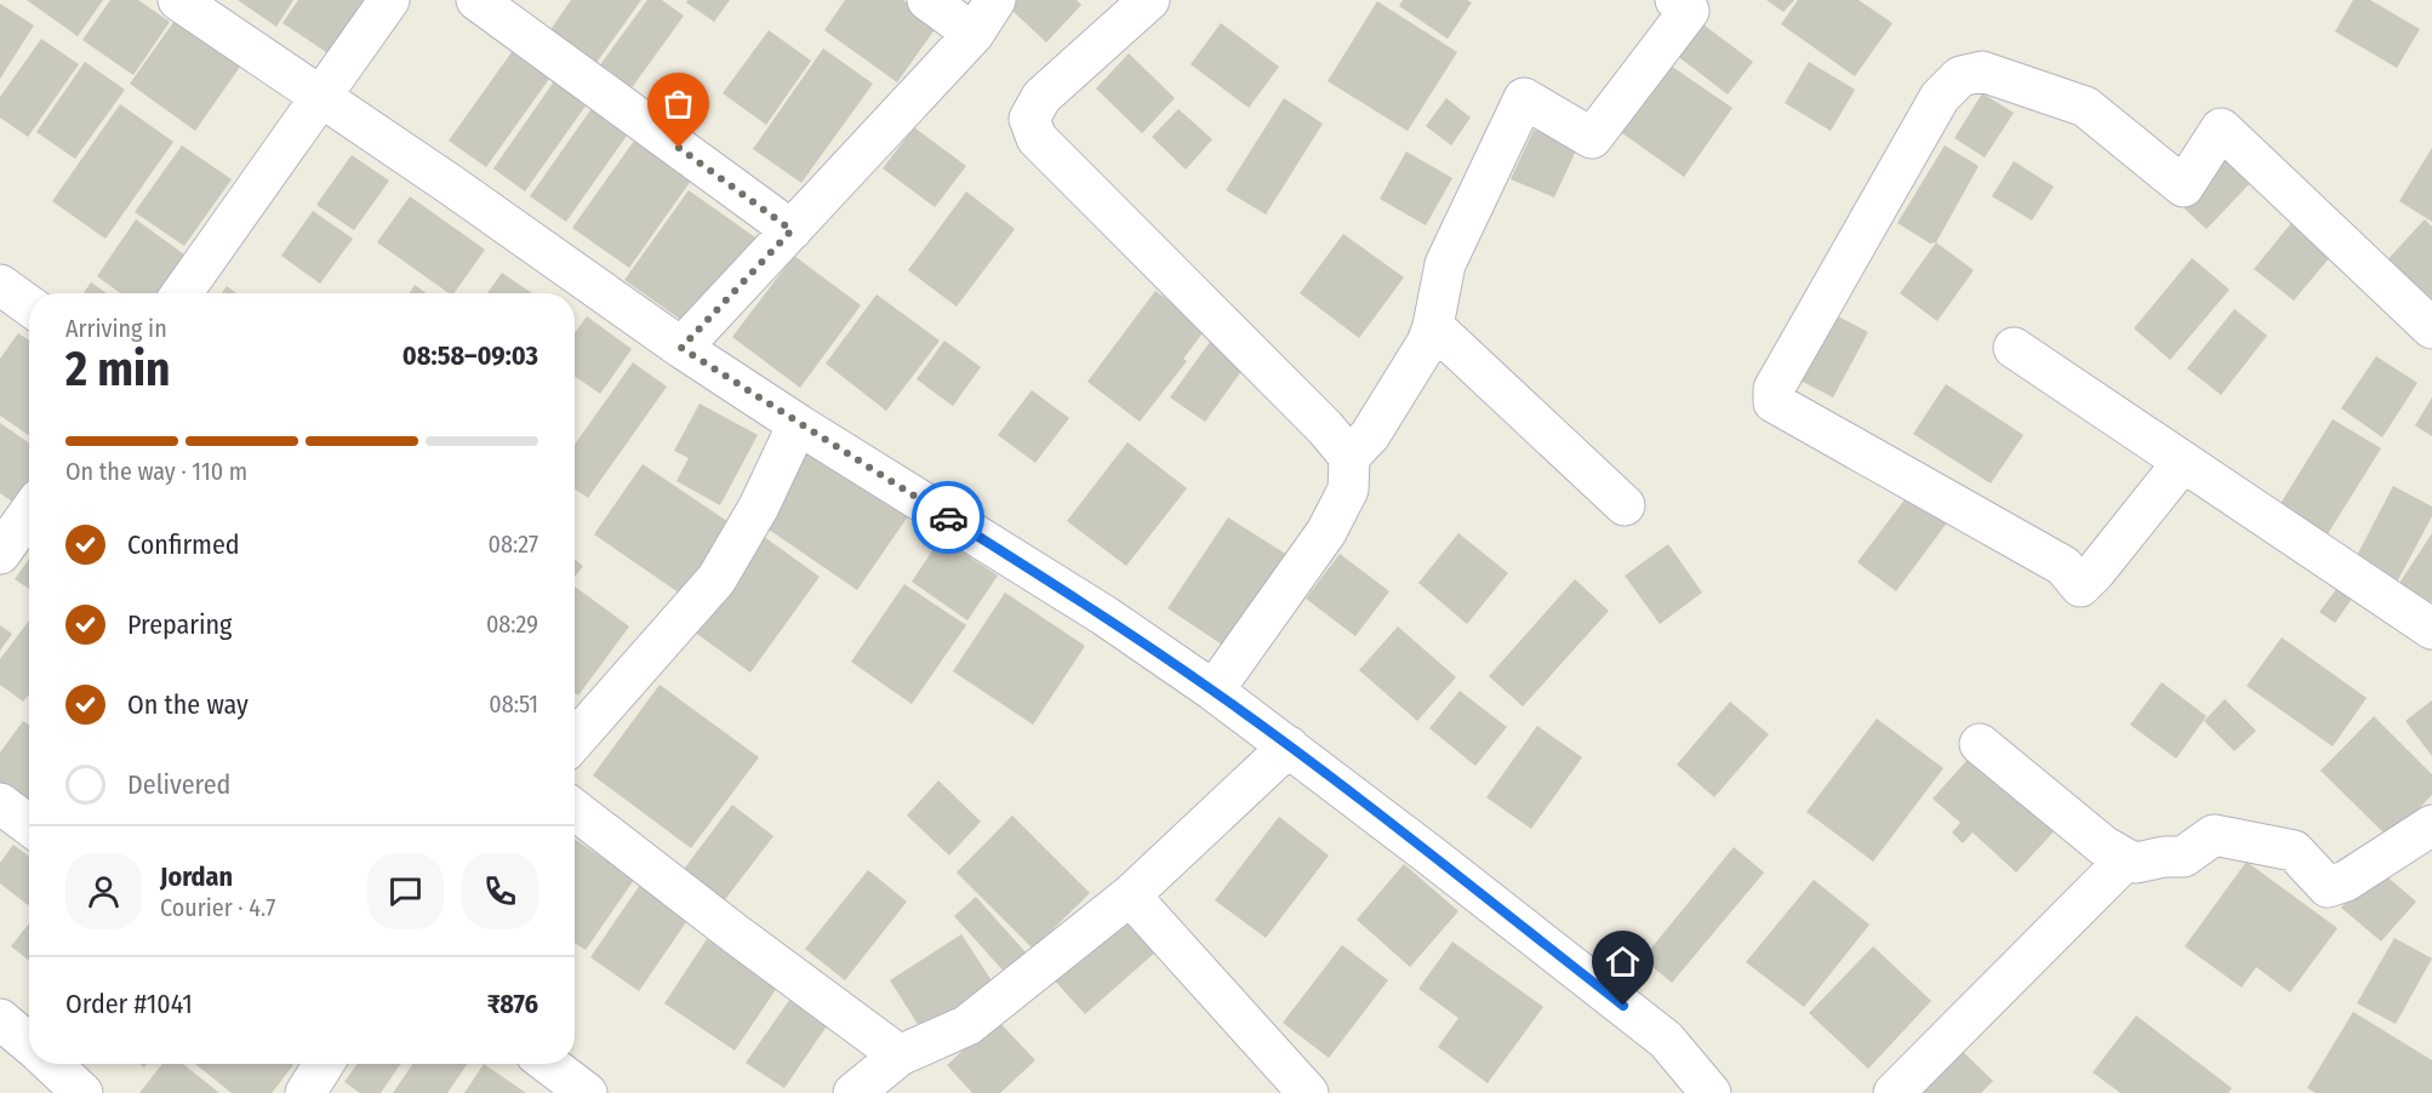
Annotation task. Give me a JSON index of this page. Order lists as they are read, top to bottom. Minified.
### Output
{"page":{"heading":["2 min","Arriving in","08:58–09:03"],"panel":["Jordan","Courier · 4.7","Order #1041","₹876"],"bar":"On the way · 110 m","list":[["Confirmed","08:27"],["Preparing","08:29"],["On the way","08:51"],"Delivered"]}}
